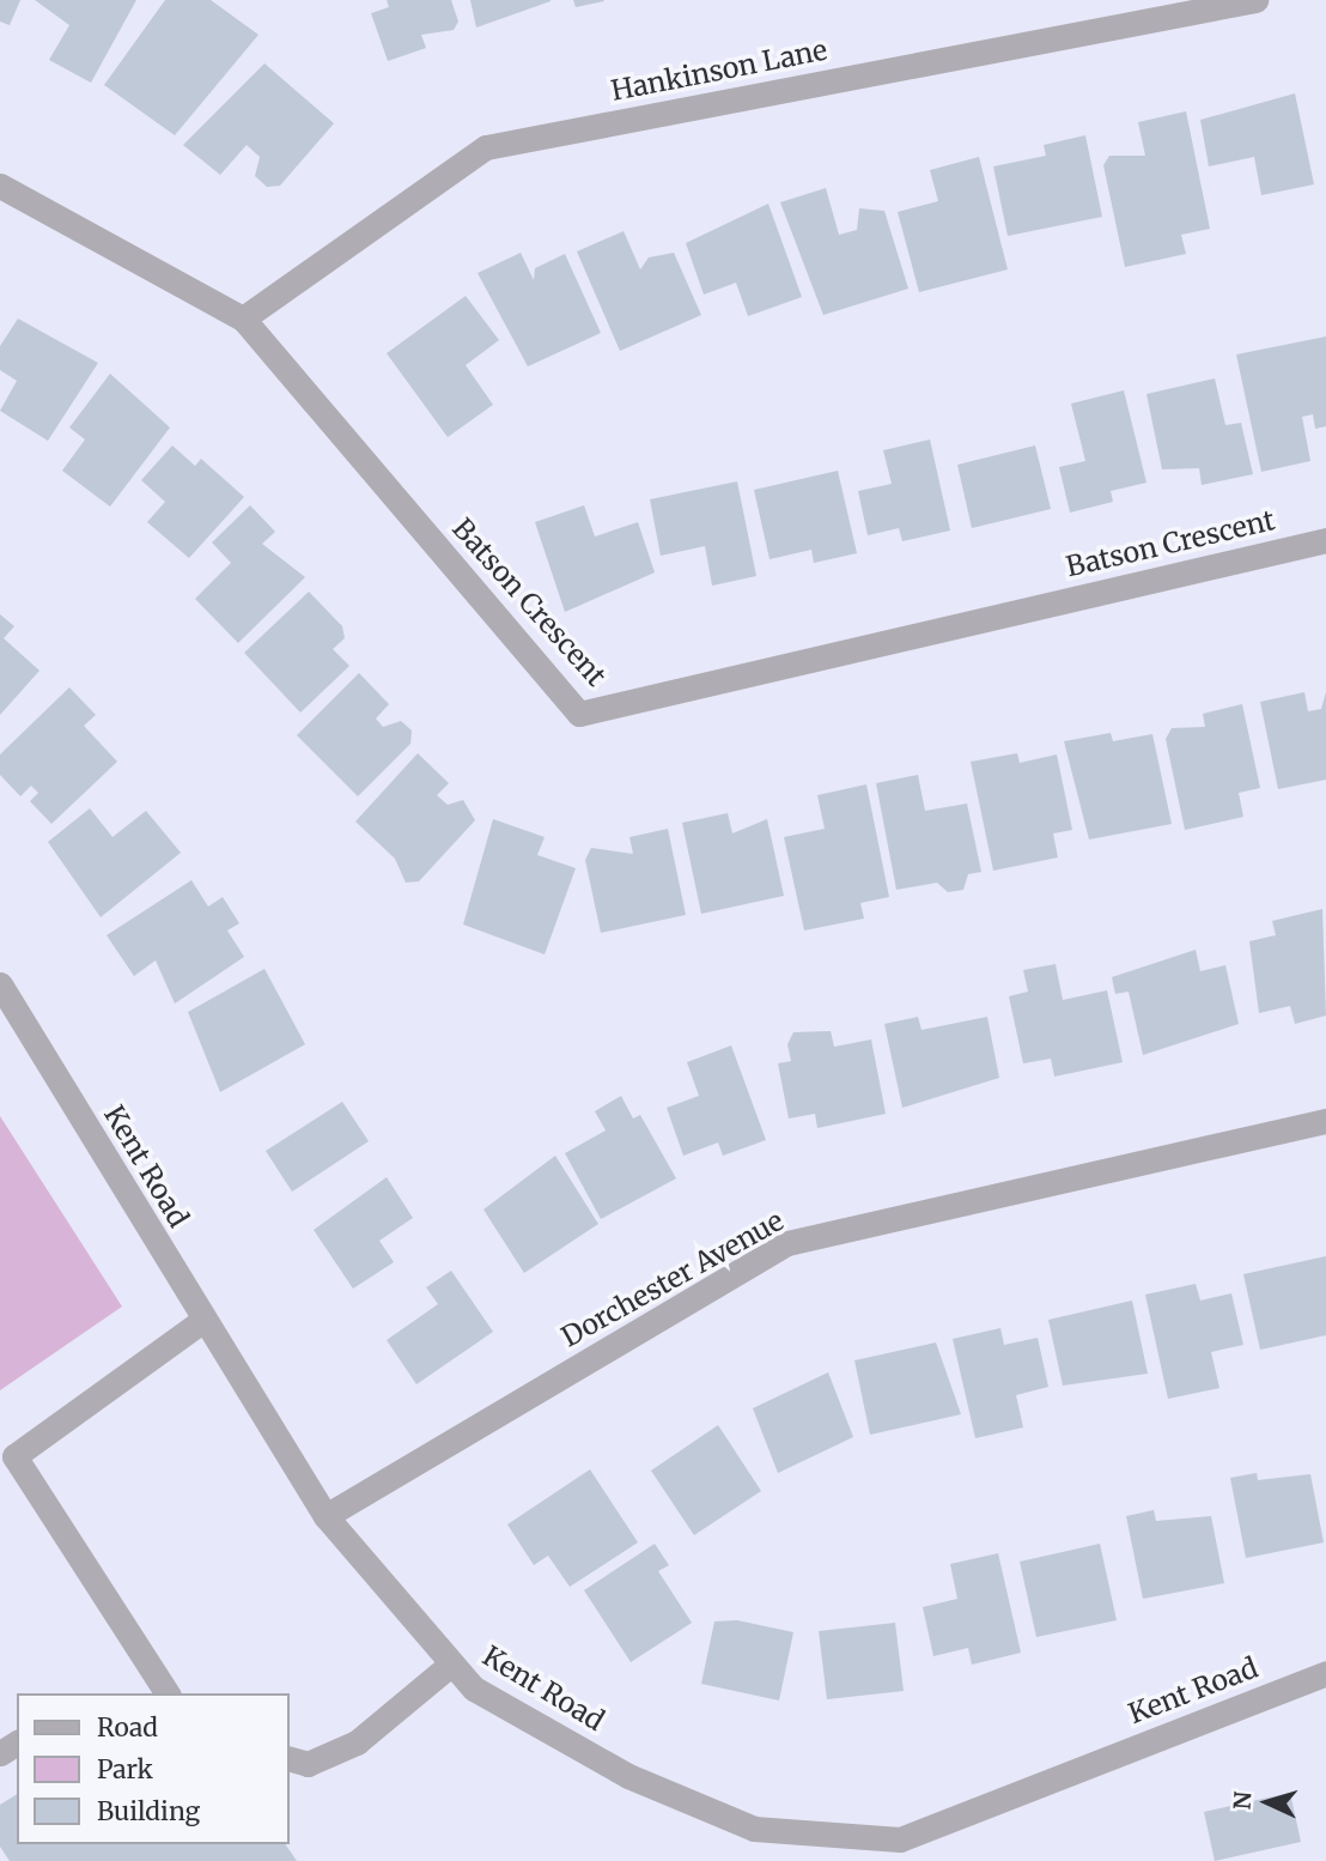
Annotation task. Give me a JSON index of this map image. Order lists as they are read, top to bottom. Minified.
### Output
{"streets":{"street":["Hankinson Lane","Batson Crescent","Kent Road","Dorchester Avenue"]},"crossings":[["Hankinson Lane","Batson Crescent"],["Kent Road","Dorchester Avenue"]],"legend":["Road","Park","Building"],"north":"left"}
